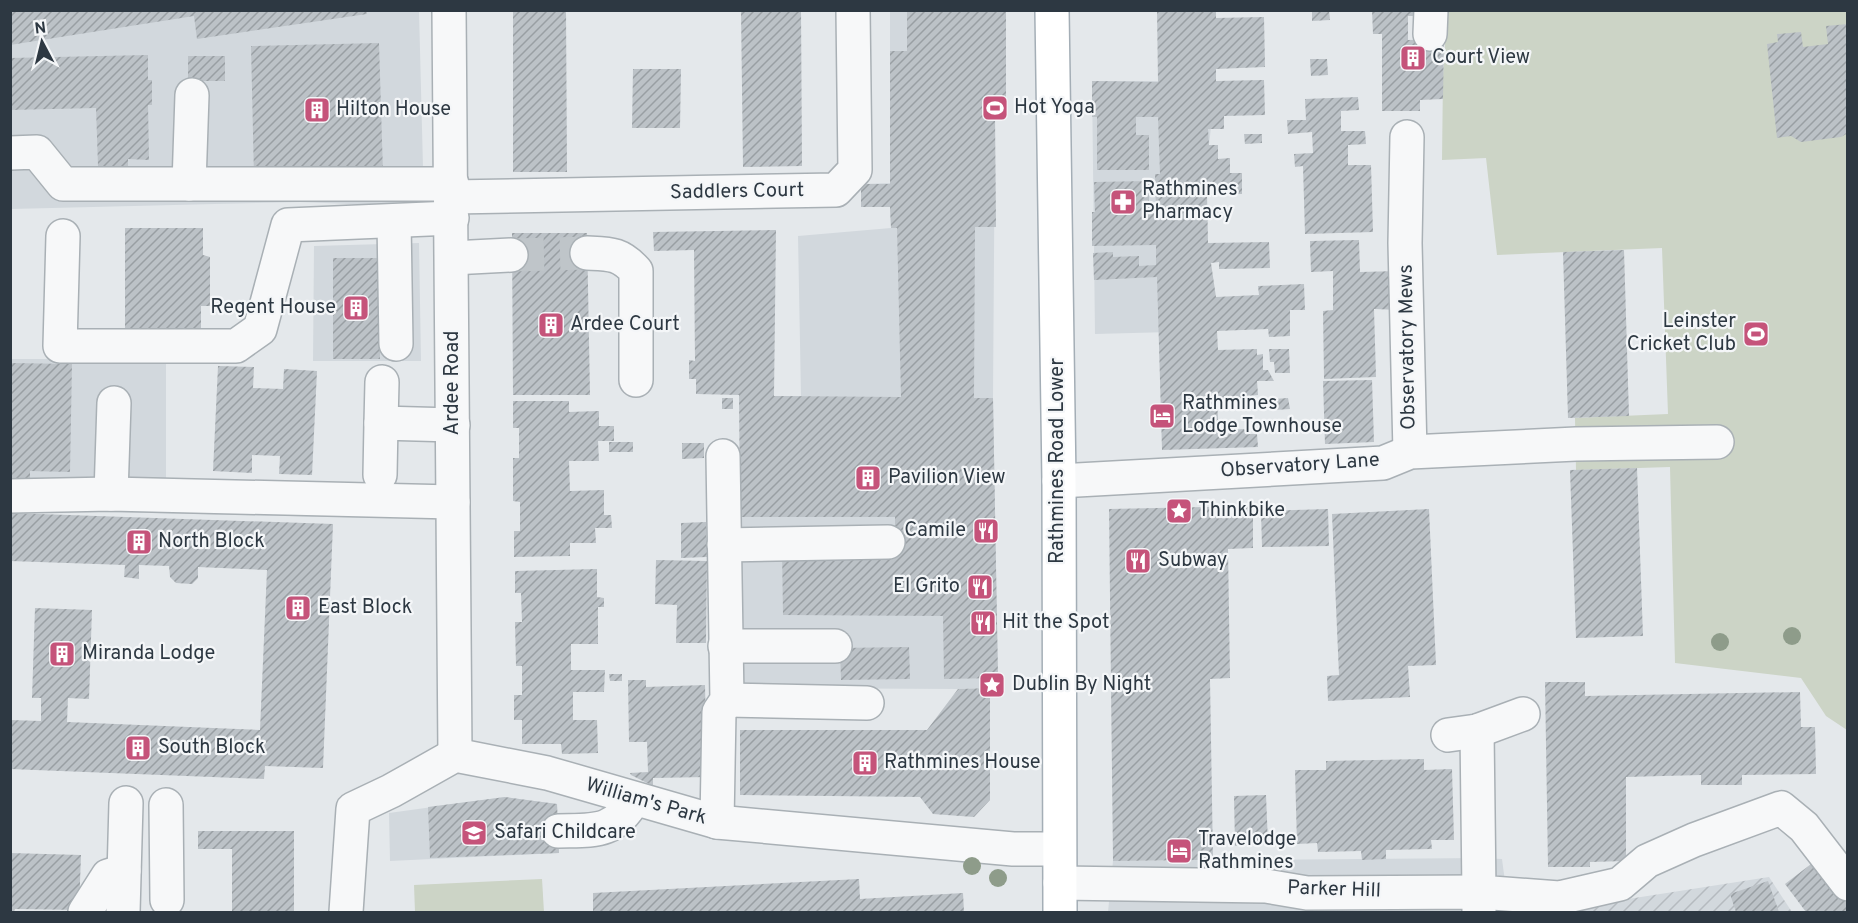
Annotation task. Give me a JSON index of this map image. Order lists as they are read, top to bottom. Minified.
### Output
{"streets":{"main road":["Rathmines Road Lower"],"street":["Saddlers Court","Observatory Mews","Ardee Road","Observatory Lane","William's Park","Parker Hill"]},"crossings":[["Saddlers Court","Ardee Road"],["Observatory Mews","Observatory Lane"],["Ardee Road","William's Park"],["Rathmines Road Lower","Observatory Lane"],["Rathmines Road Lower","William's Park"],["Rathmines Road Lower","Parker Hill"]],"places":{"building":["Court View","Hilton House","Regent House","Ardee Court","Pavilion View","North Block","East Block","Miranda Lodge","South Block","Rathmines House"],"sports":["Hot Yoga","Leinster Cricket Club"],"pharmacy":["Rathmines Pharmacy"],"hotel":["Rathmines Lodge Townhouse","Travelodge Rathmines"],"place":["Thinkbike","Dublin By Night"],"restaurant":["Camile","Subway","El Grito","Hit the Spot"],"school or university":["Safari Childcare"]},"north":"top"}
